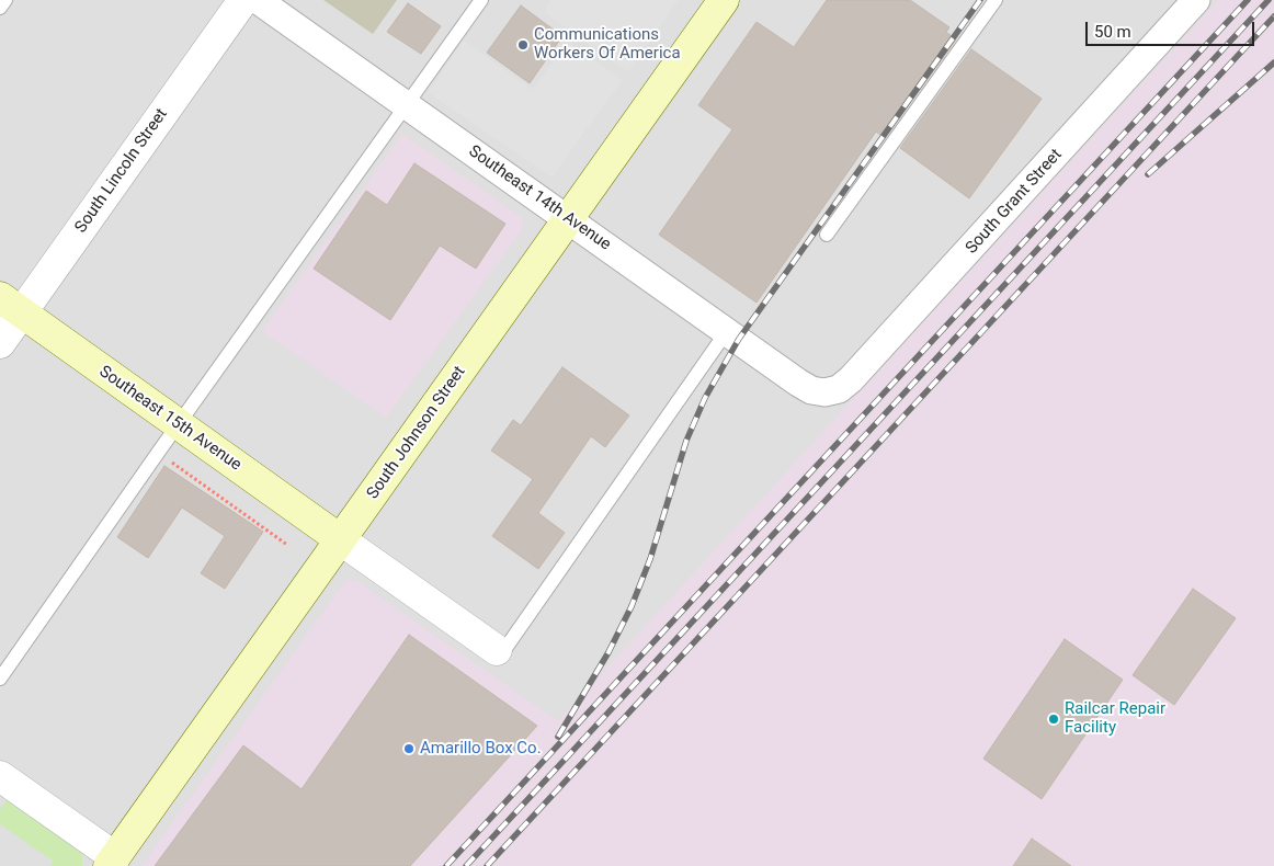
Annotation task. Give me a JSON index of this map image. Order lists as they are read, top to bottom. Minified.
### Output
{"streets":{"main road":["Southeast 15th Avenue","South Johnson Street"],"street":["South Lincoln Street","Southeast 14th Avenue","South Grant Street"]},"crossings":[["South Lincoln Street","Southeast 15th Avenue"],["Southeast 14th Avenue","South Grant Street"],["Southeast 14th Avenue","South Johnson Street"],["Southeast 15th Avenue","South Johnson Street"]],"places":["Communications Workers Of America","Railcar Repair Facility","Amarillo Box Co."],"scale_bar":"50 m"}
